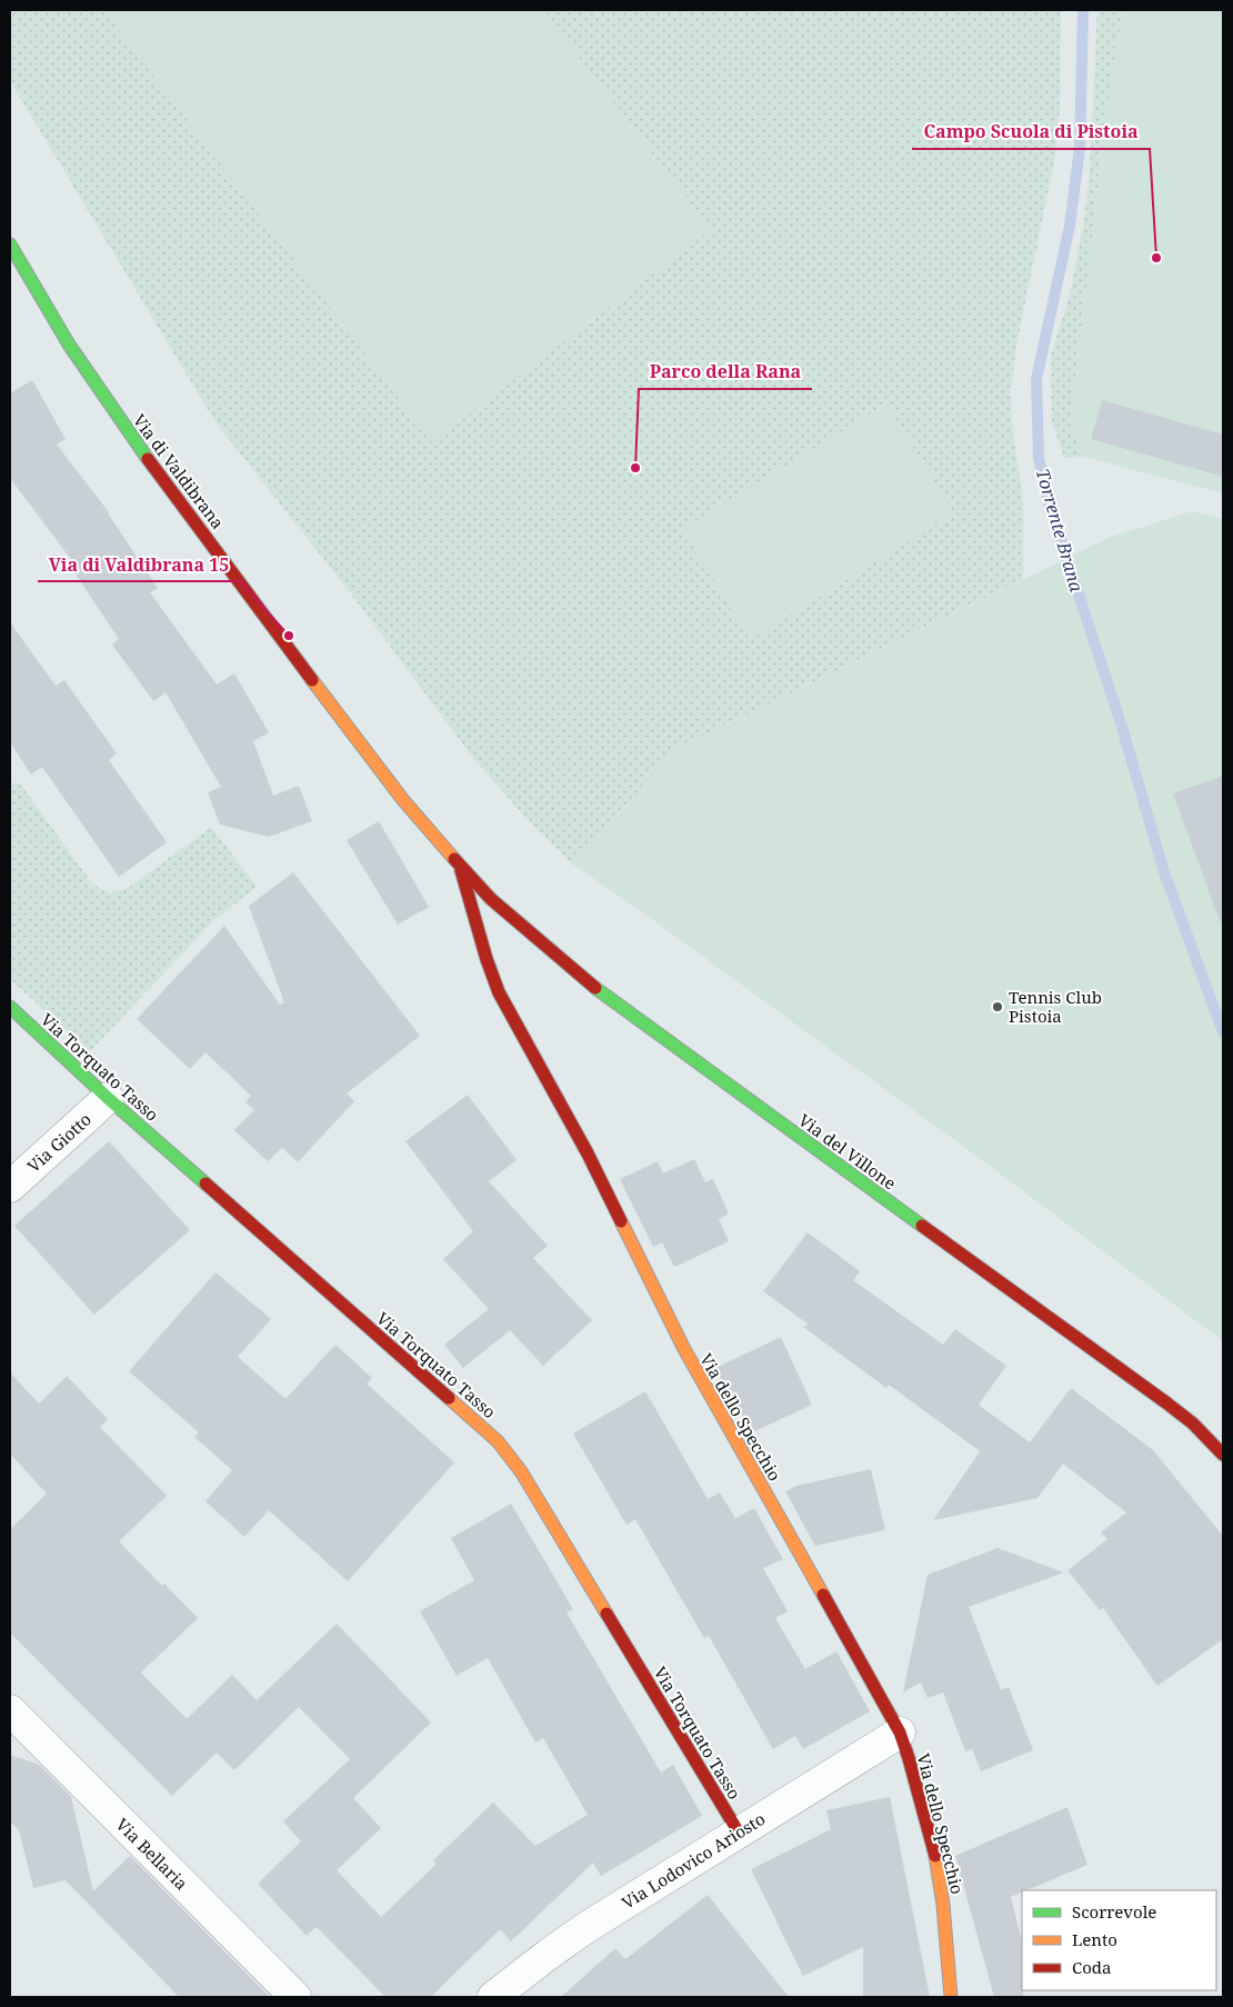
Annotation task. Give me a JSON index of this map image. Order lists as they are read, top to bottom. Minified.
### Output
{"streets":{"street":["Via di Valdibrana","Via Torquato Tasso","Via Giotto","Via del Villone","Via dello Specchio","Via Bellaria","Via Lodovico Ariosto"]},"crossings":[["Via di Valdibrana","Via del Villone"],["Via di Valdibrana","Via dello Specchio"],["Via Torquato Tasso","Via Giotto"],["Via Torquato Tasso","Via Lodovico Ariosto"],["Via del Villone","Via dello Specchio"],["Via dello Specchio","Via Lodovico Ariosto"]],"water":["Torrente Brana"],"places":["Campo Scuola di Pistoia","Parco della Rana","Via di Valdibrana 15","Tennis Club Pistoia"],"legend":["Scorrevole","Lento","Coda"]}
